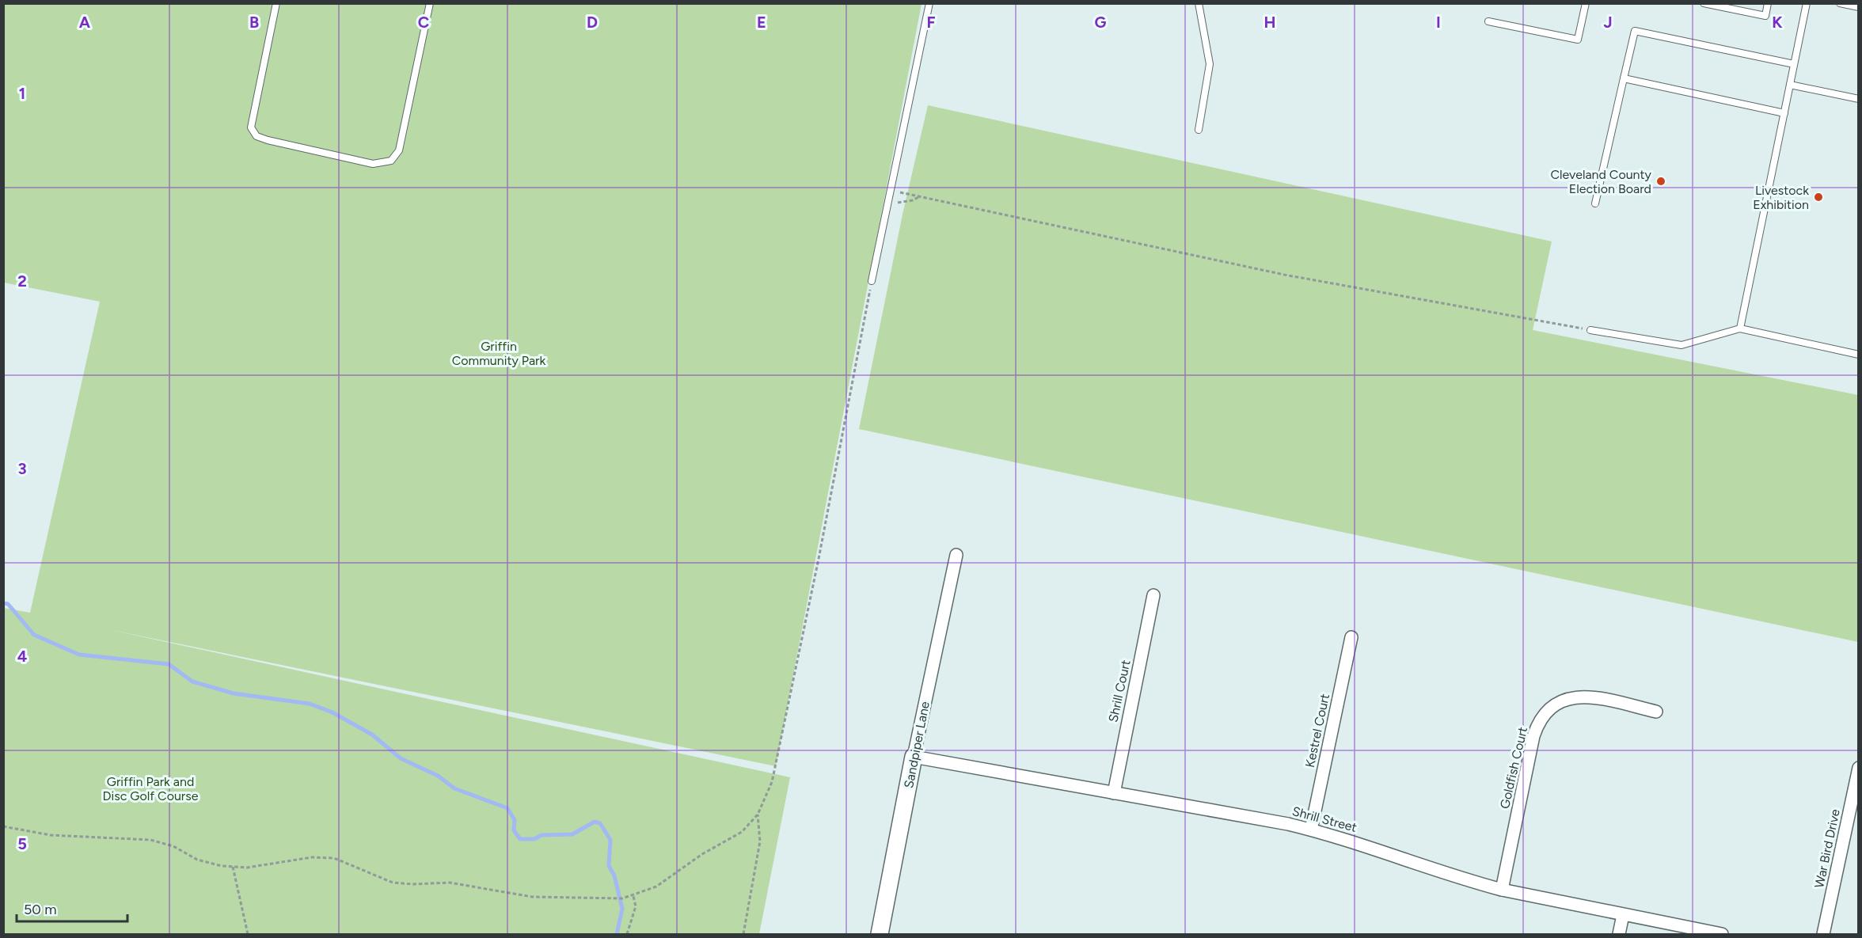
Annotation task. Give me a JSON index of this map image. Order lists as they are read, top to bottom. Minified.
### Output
{"streets":{"street":["Shrill Court","Kestrel Court","Sandpiper Lane","Goldfish Court","Shrill Street","War Bird Drive"]},"crossings":[["Shrill Court","Shrill Street"],["Kestrel Court","Shrill Street"],["Sandpiper Lane","Shrill Street"],["Goldfish Court","Shrill Street"]],"parks":["Griffin Community Park","Griffin Park and Disc Golf Course"],"places":["Cleveland County Election Board","Livestock Exhibition"],"scale_bar":"50 m","grid":{"columns":["A","B","C","D","E","F","G","H","I","J","K"],"rows":["1","2","3","4","5"]}}
